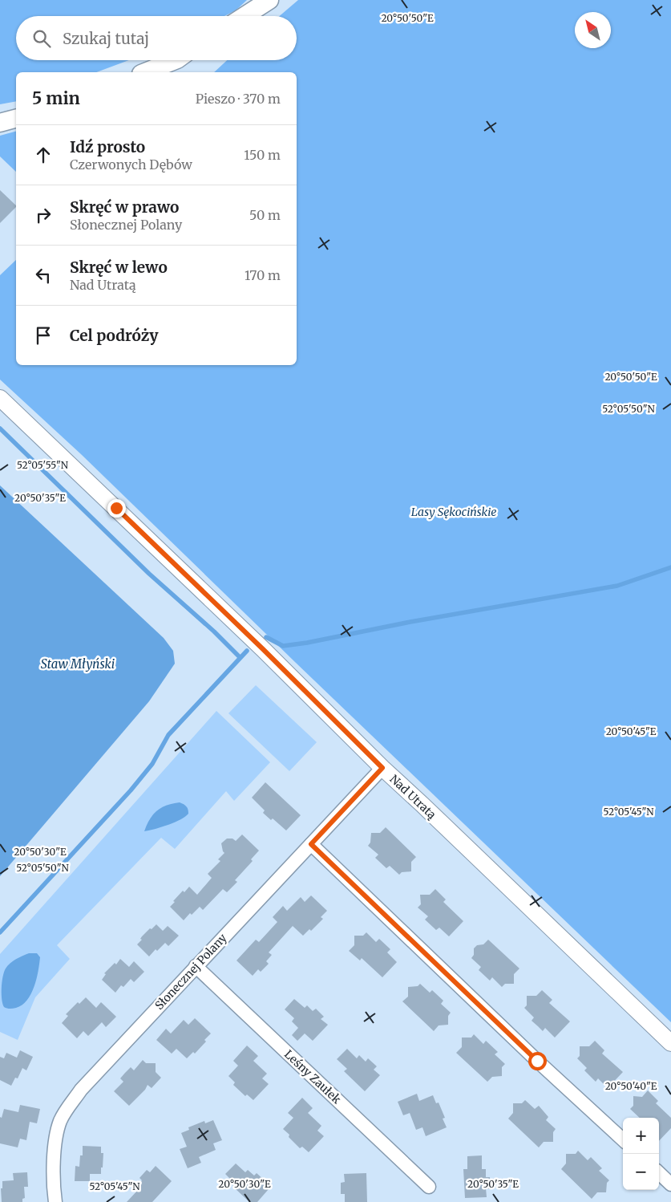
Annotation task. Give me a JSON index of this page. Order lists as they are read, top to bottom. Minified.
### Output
{"streets":{"street":["Nad Utratą","Słonecznej Polany","Leśny Zaułek"]},"crossings":[["Nad Utratą","Słonecznej Polany"],["Słonecznej Polany","Leśny Zaułek"]],"water":["Staw Młyński"],"parks":["Lasy Sękocińskie"],"north":"top left","page":{"search":"Szukaj tutaj","heading":["5 min","Pieszo · 370 m"],"list":[["Idź prosto","Czerwonych Dębów","150 m"],["Skręć w prawo","Słonecznej Polany","50 m"],["Skręć w lewo","Nad Utratą","170 m"],"Cel podróży"],"map_buttons":["+","−"]},"coordinates":["20°50'50\"E","52°05'50\"N","52°05'55\"N","20°50'35\"E","20°50'45\"E","52°05'45\"N","20°50'30\"E","20°50'40\"E"]}
